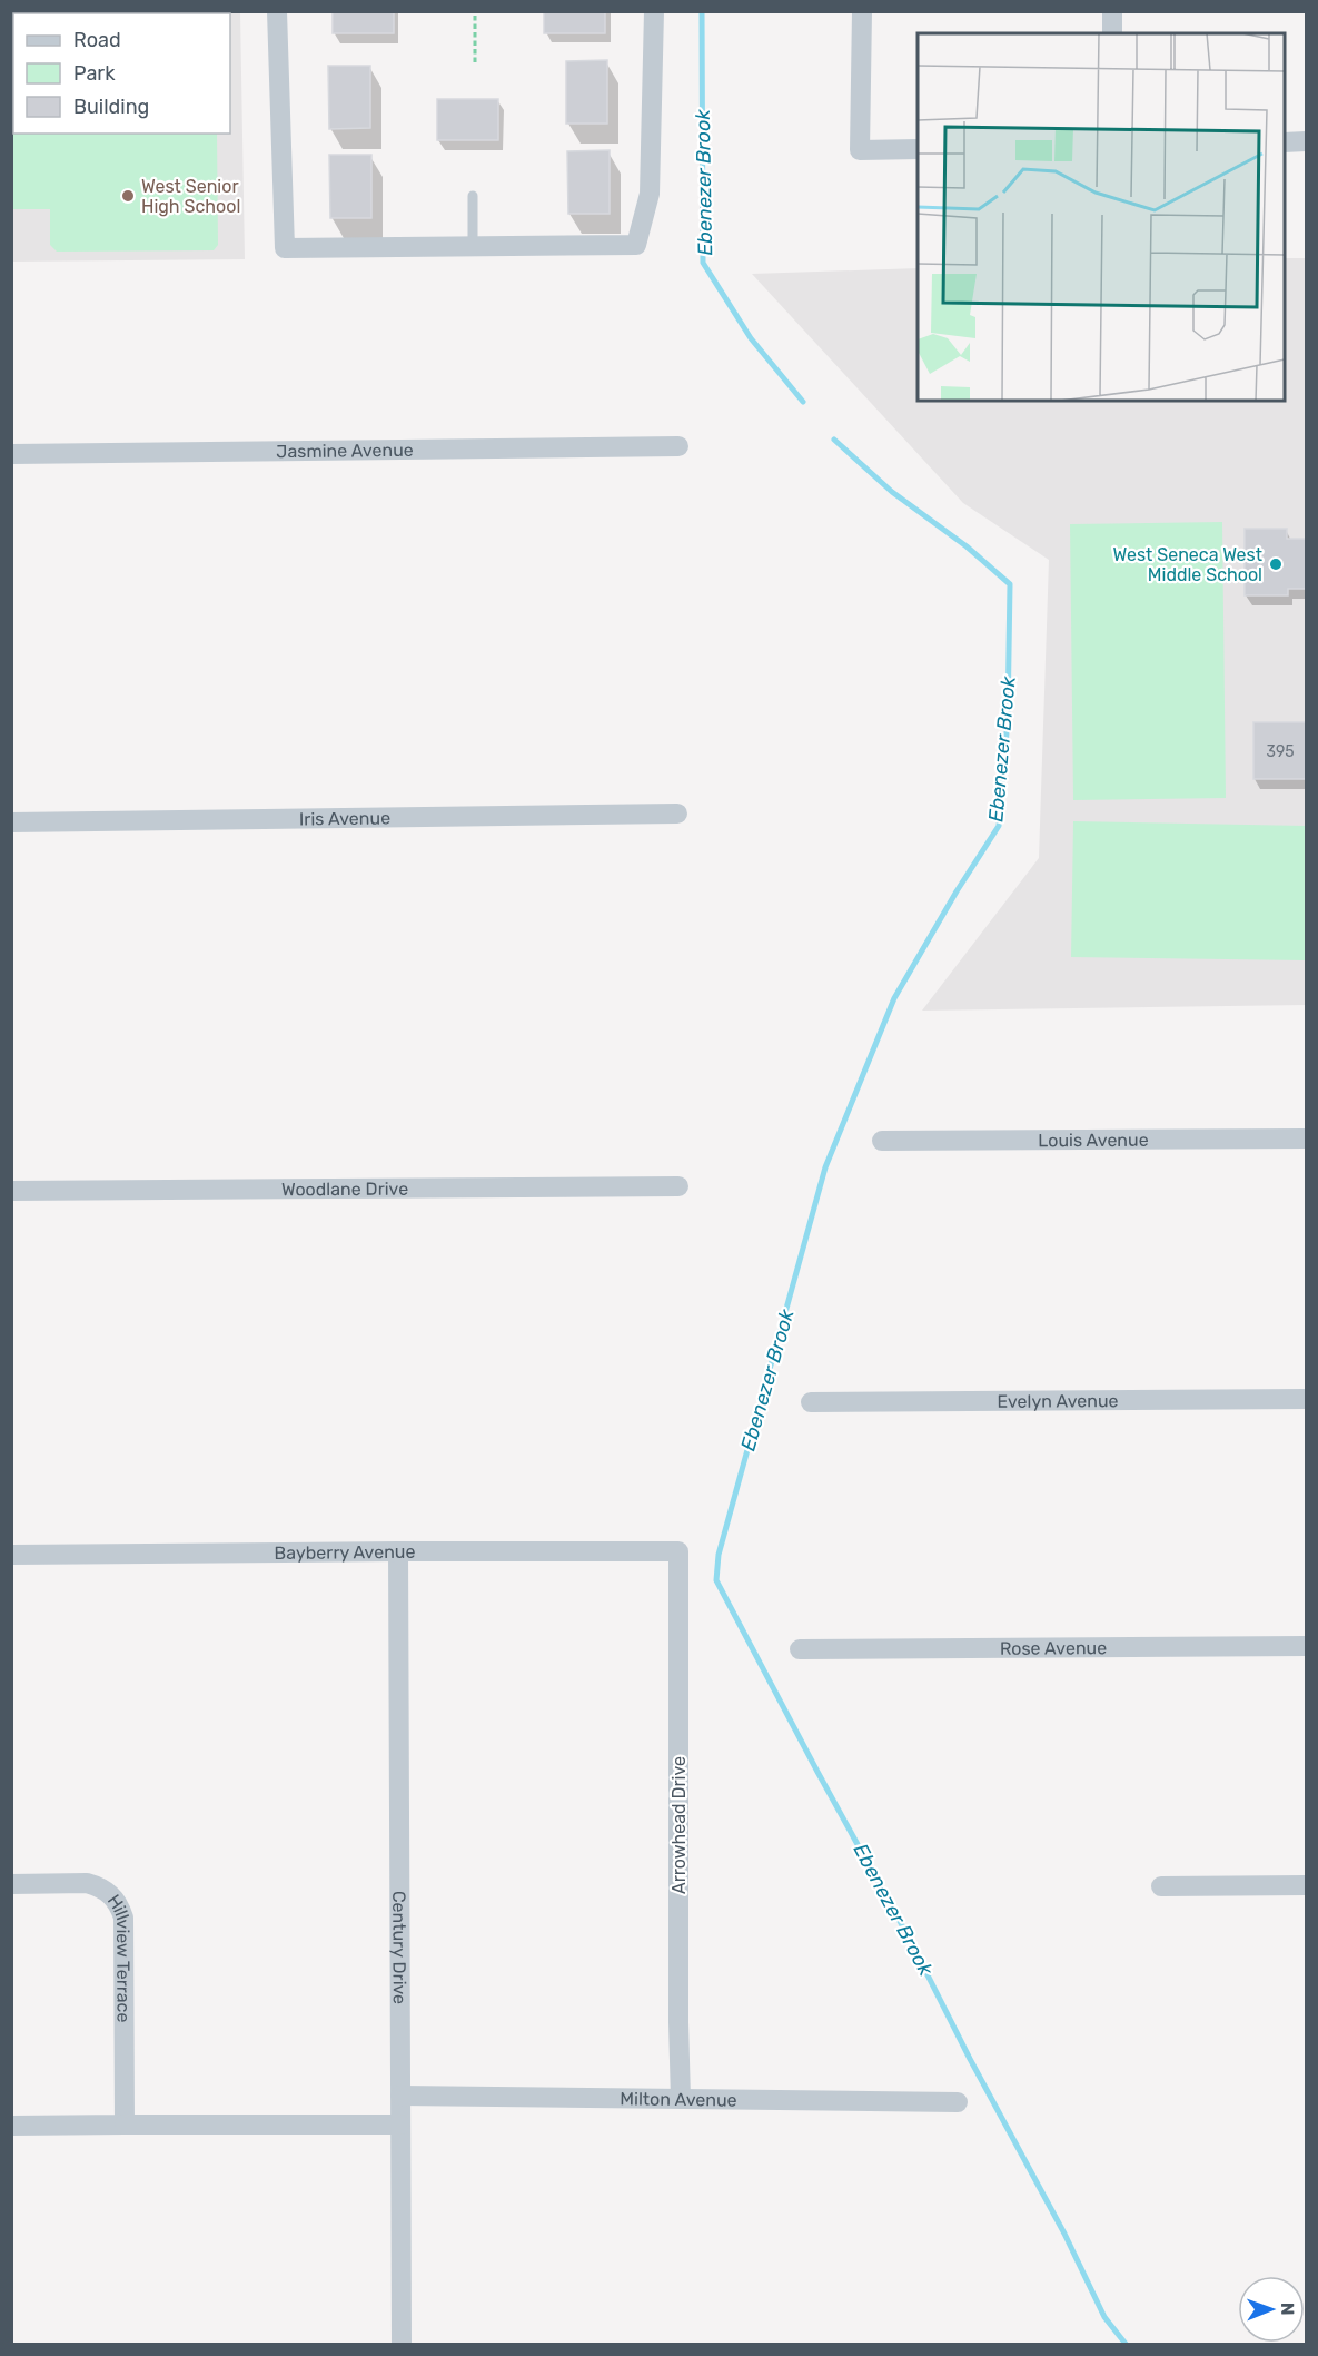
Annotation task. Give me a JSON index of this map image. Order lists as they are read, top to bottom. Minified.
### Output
{"streets":{"street":["Jasmine Avenue","Iris Avenue","Louis Avenue","Woodlane Drive","Evelyn Avenue","Bayberry Avenue","Rose Avenue","Arrowhead Drive","Century Drive","Hillview Terrace","Milton Avenue"]},"crossings":[["Bayberry Avenue","Arrowhead Drive"],["Bayberry Avenue","Century Drive"],["Arrowhead Drive","Milton Avenue"],["Century Drive","Milton Avenue"]],"water":["Ebenezer Brook"],"places":["West Senior High School","West Seneca West Middle School"],"house_numbers":["395"],"legend":["Road","Park","Building"],"north":"right"}
